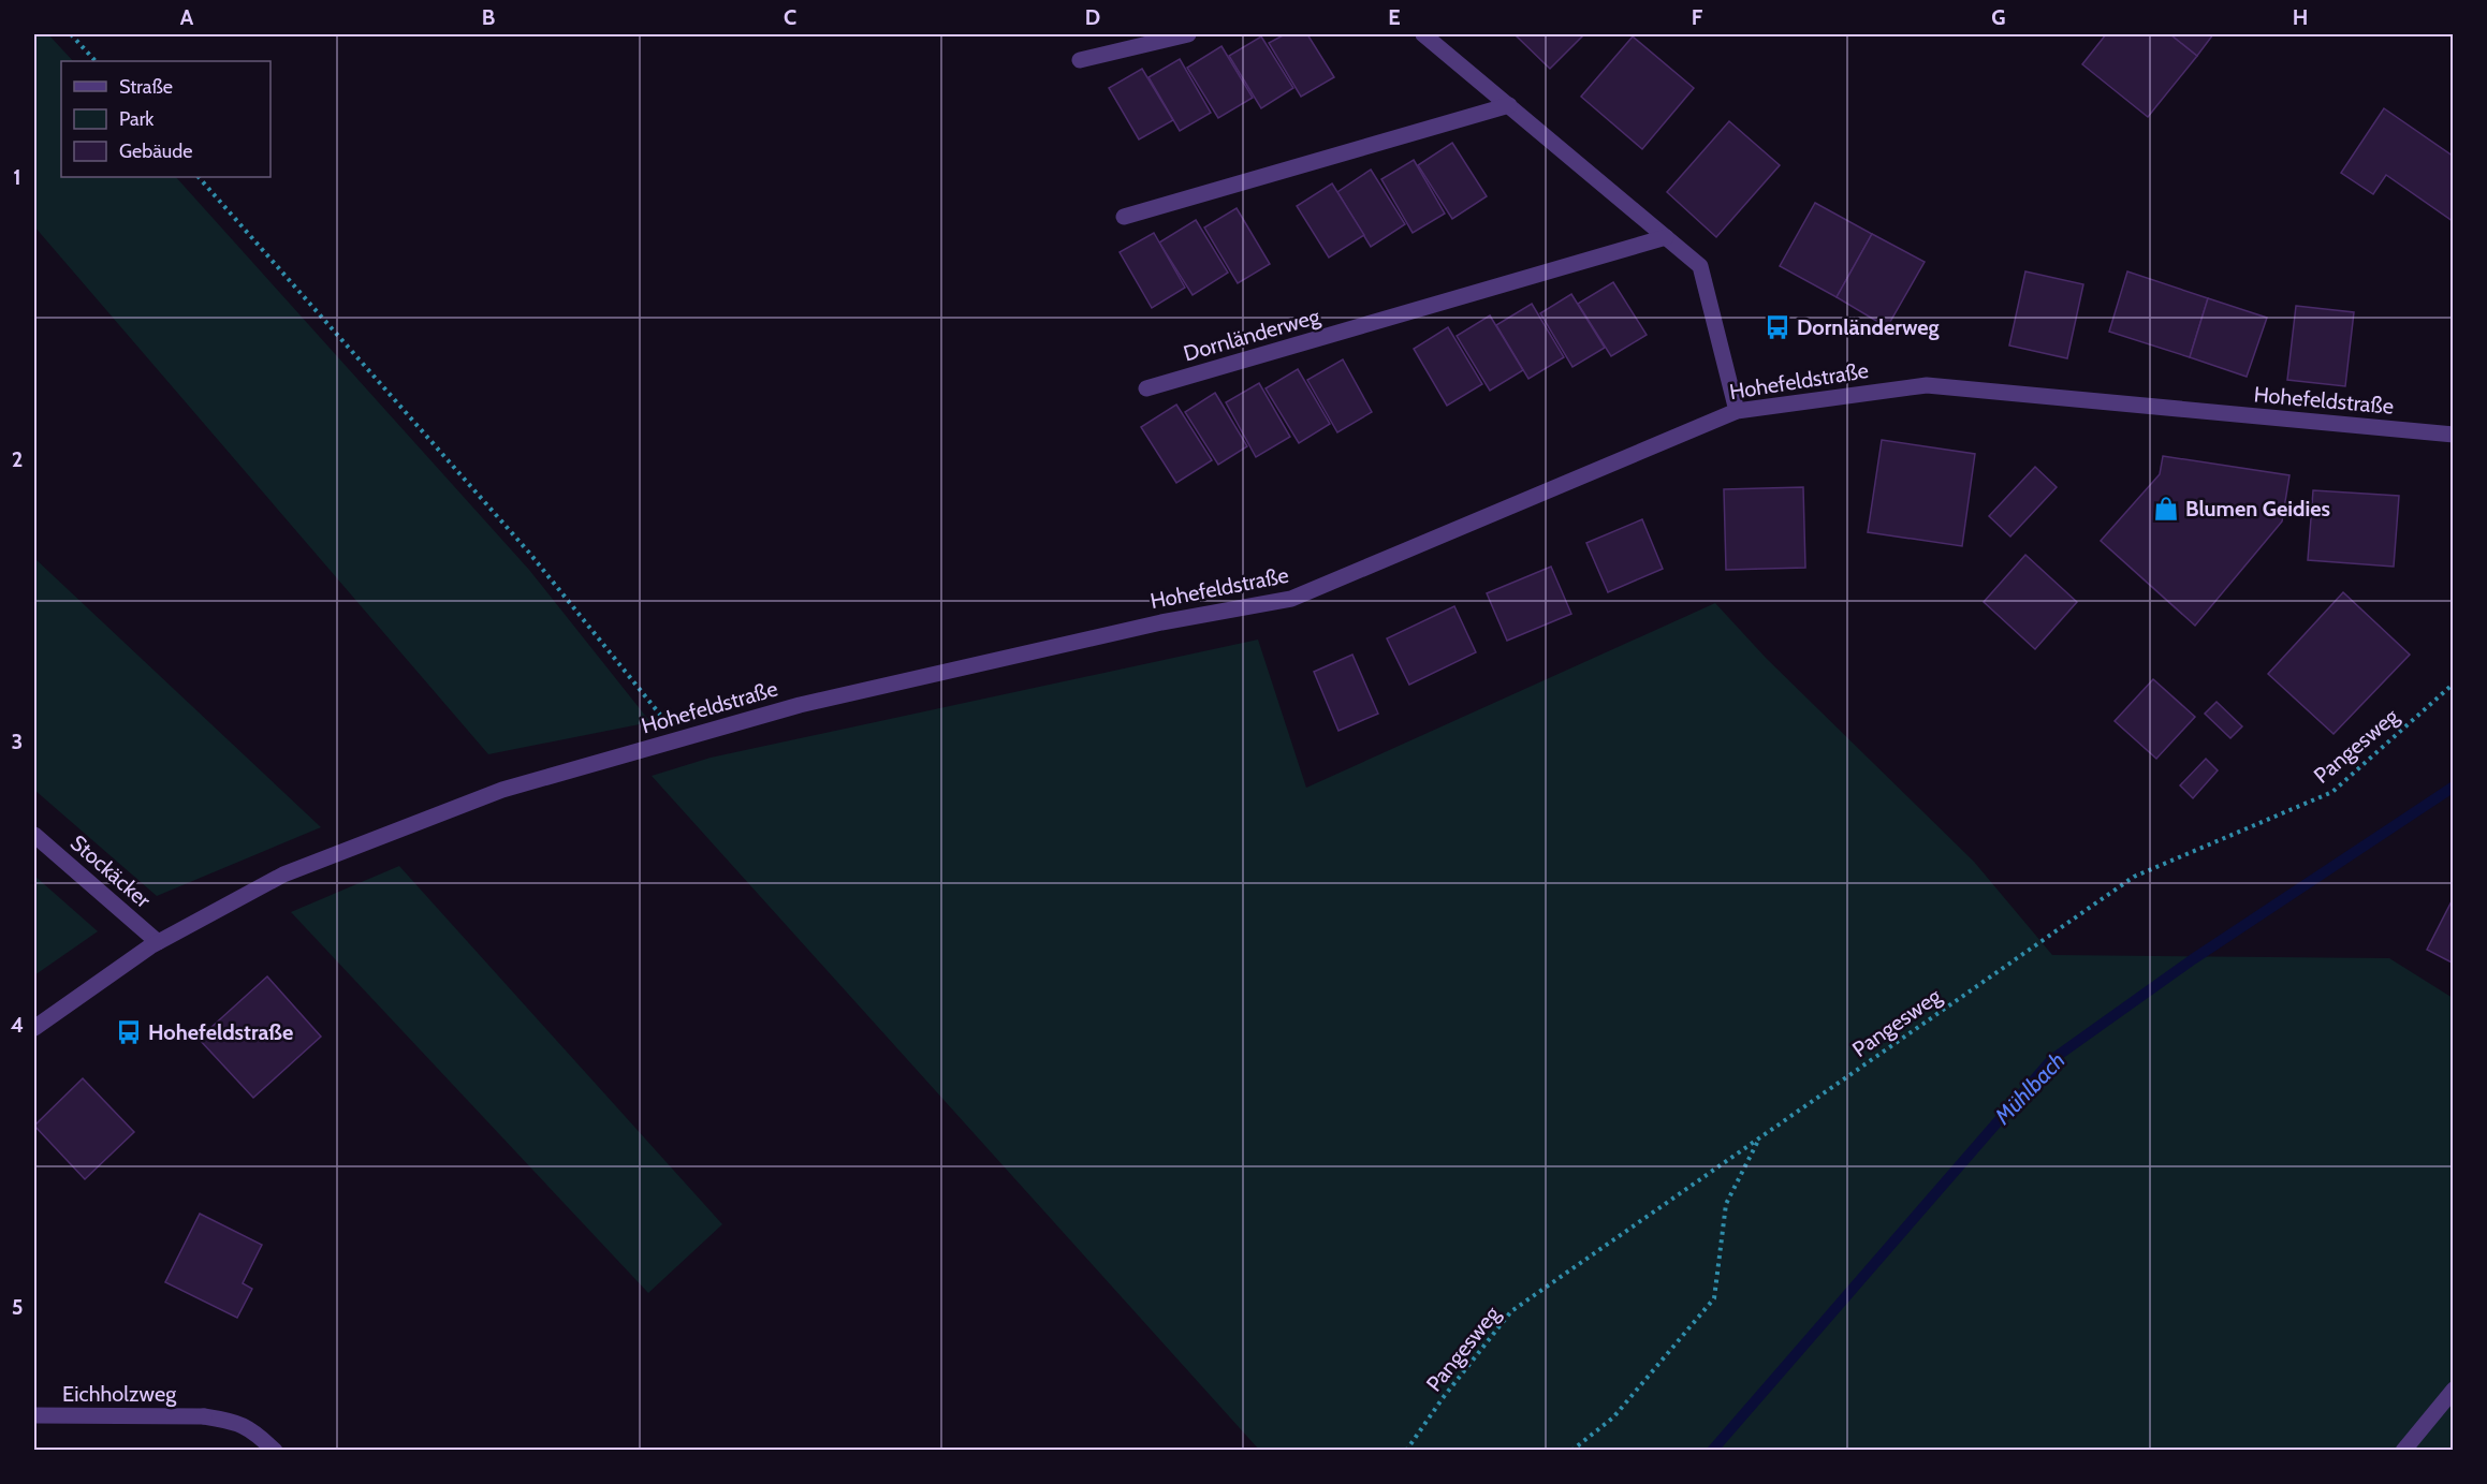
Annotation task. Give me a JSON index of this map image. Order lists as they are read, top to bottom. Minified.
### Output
{"streets":{"street":["Dornländerweg","Hohefeldstraße","Stockäcker","Eichholzweg"],"path":["Pangesweg"]},"crossings":[["Hohefeldstraße","Stockäcker"]],"water":["Mühlbach"],"places":{"bus stop":["Dornländerweg","Hohefeldstraße"],"shop":["Blumen Geidies"]},"legend":["Straße","Park","Gebäude"],"grid":{"columns":["A","B","C","D","E","F","G","H"],"rows":["1","2","3","4","5"]}}
